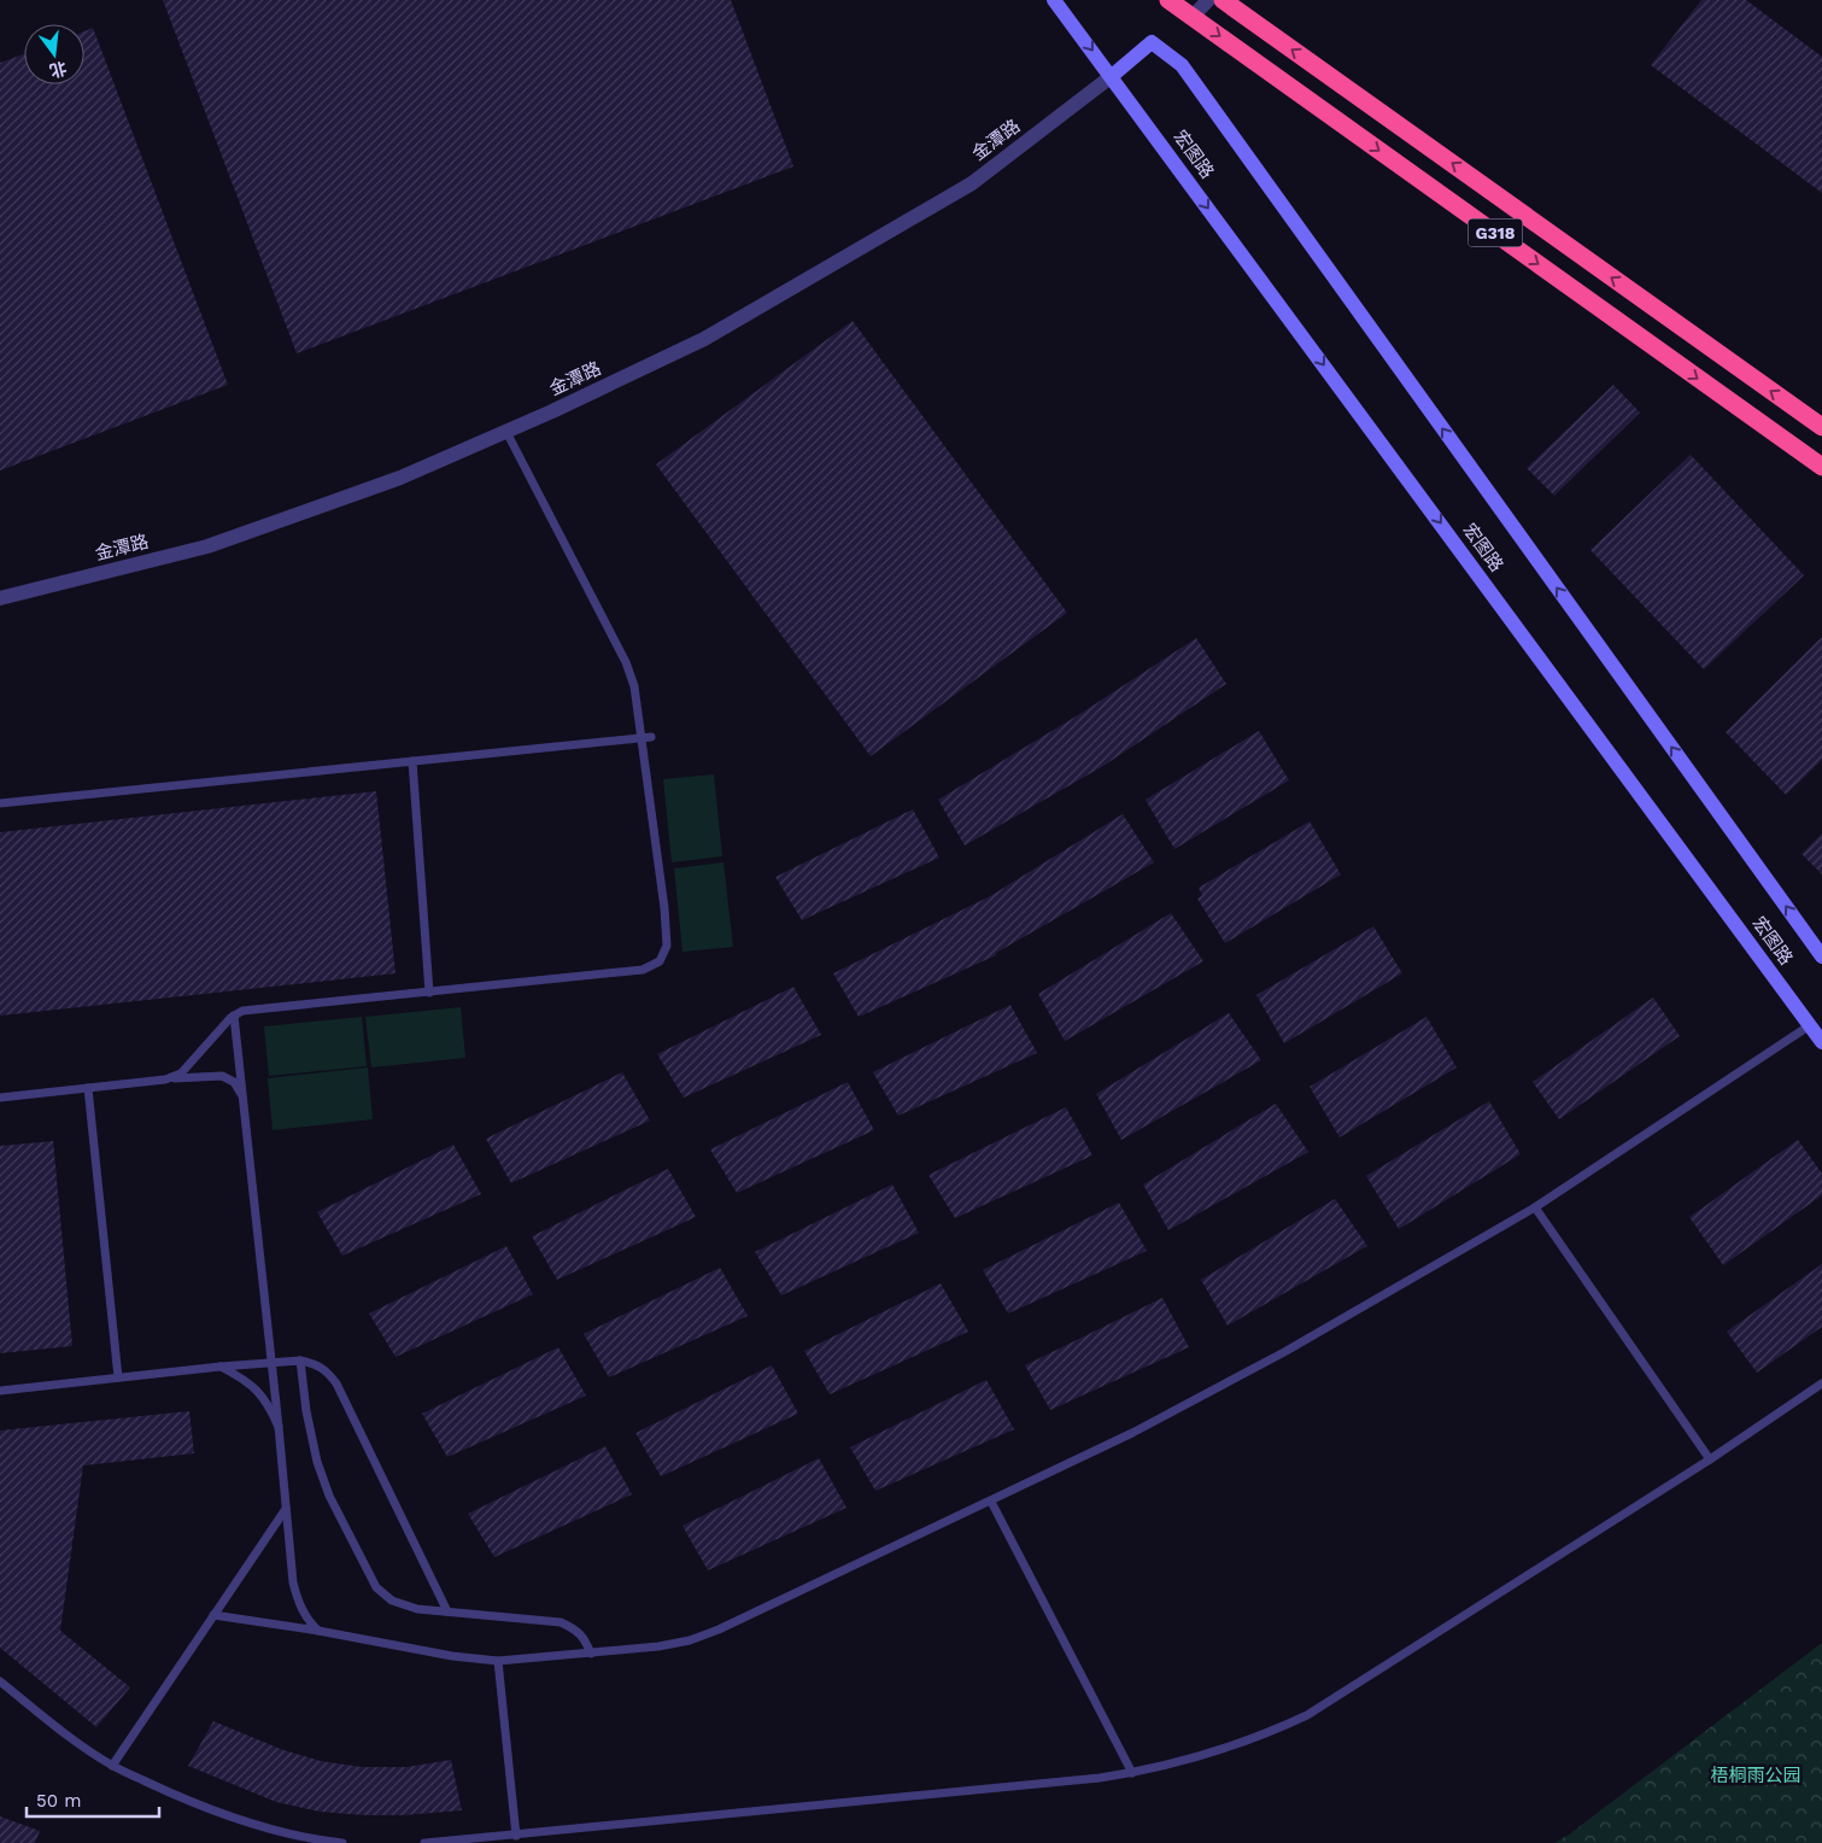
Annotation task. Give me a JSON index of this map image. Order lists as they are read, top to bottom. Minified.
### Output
{"streets":{"highway":["G318"],"main road":["宏图路"],"street":["金潭路"]},"crossings":[["金潭路","宏图路"]],"parks":["梧桐雨公园"],"scale_bar":"50 m","north":"bottom"}
